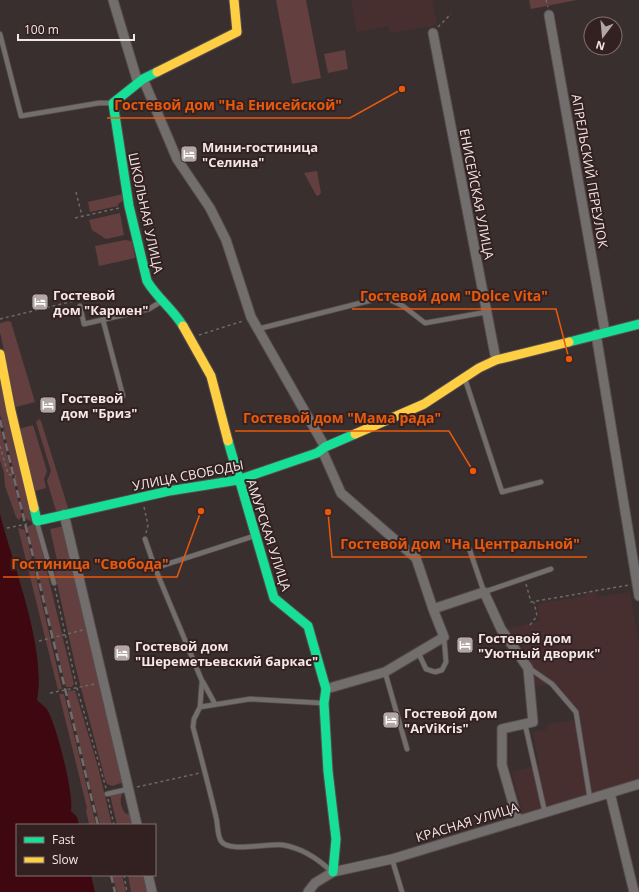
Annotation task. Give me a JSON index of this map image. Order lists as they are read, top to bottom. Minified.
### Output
{"streets":{"street":["АПРЕЛЬСКИЙ ПЕРЕУЛОК","ЕНИСЕЙСКАЯ УЛИЦА","ШКОЛЬНАЯ УЛИЦА","УЛИЦА СВОБОДЫ","АМУРСКАЯ УЛИЦА","КРАСНАЯ УЛИЦА"]},"crossings":[["АПРЕЛЬСКИЙ ПЕРЕУЛОК","УЛИЦА СВОБОДЫ"],["ЕНИСЕЙСКАЯ УЛИЦА","УЛИЦА СВОБОДЫ"],["ШКОЛЬНАЯ УЛИЦА","АМУРСКАЯ УЛИЦА"],["УЛИЦА СВОБОДЫ","АМУРСКАЯ УЛИЦА"],["АМУРСКАЯ УЛИЦА","КРАСНАЯ УЛИЦА"]],"places":{"other":["Гостевой дом \"На Енисейской\"","Гостевой дом \"Dolce Vita\"","Гостевой дом \"Мама рада\"","Гостиница \"Свобода\"","Гостевой дом \"На Центральной\""],"hotel":["Мини-гостиница \"Селина\"","Гостевой дом \"Кармен\"","Гостевой дом \"Бриз\"","Гостевой дом \"Уютный дворик\"","Гостевой дом \"Шереметьевский баркас\"","Гостевой дом \"ArViKris\""]},"legend":["Fast","Slow"],"scale_bar":"100 m","north":"bottom"}
